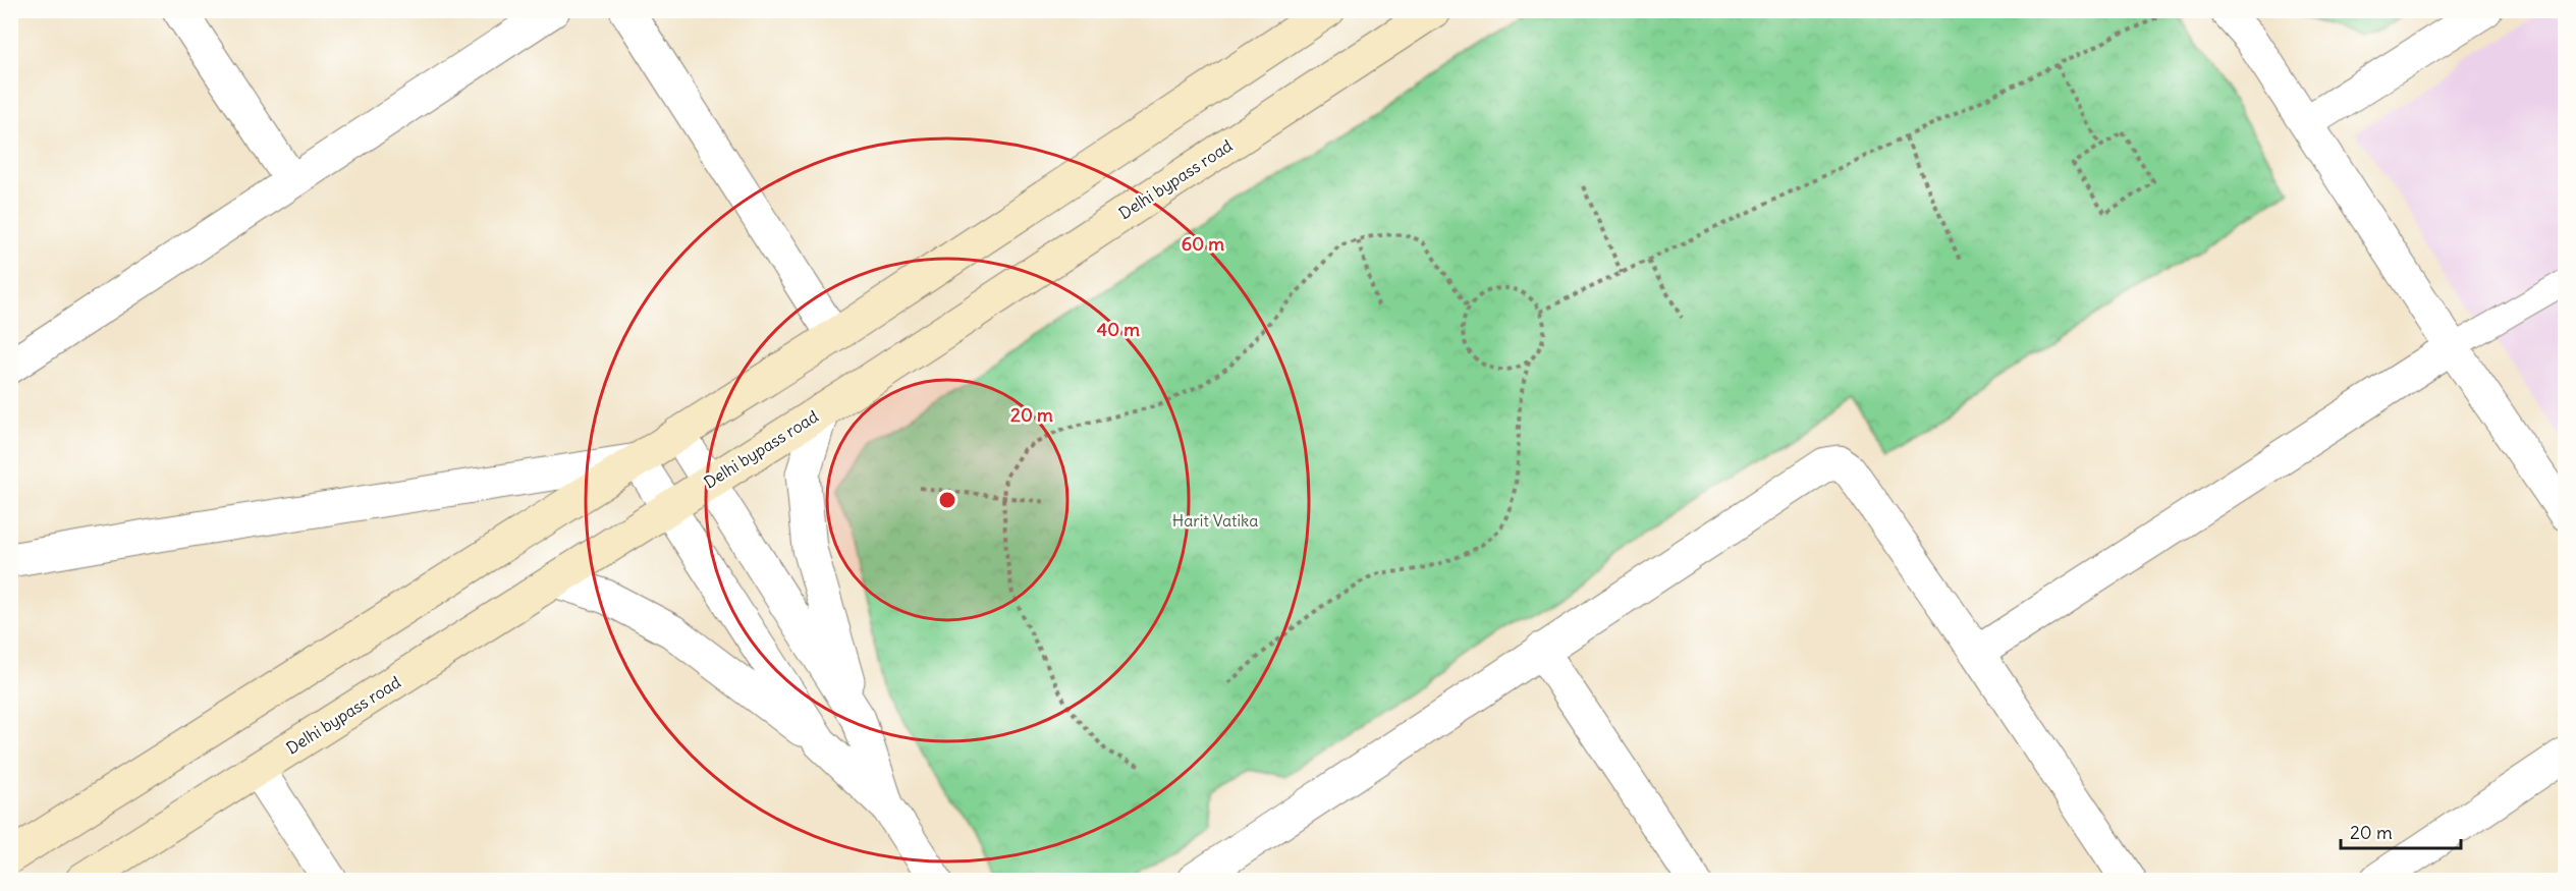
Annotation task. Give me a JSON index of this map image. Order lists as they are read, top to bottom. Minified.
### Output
{"streets":{"main road":["Delhi bypass road"]},"parks":["Harit Vatika"],"scale_bar":"20 m","rings":["60 m","40 m","20 m"]}
